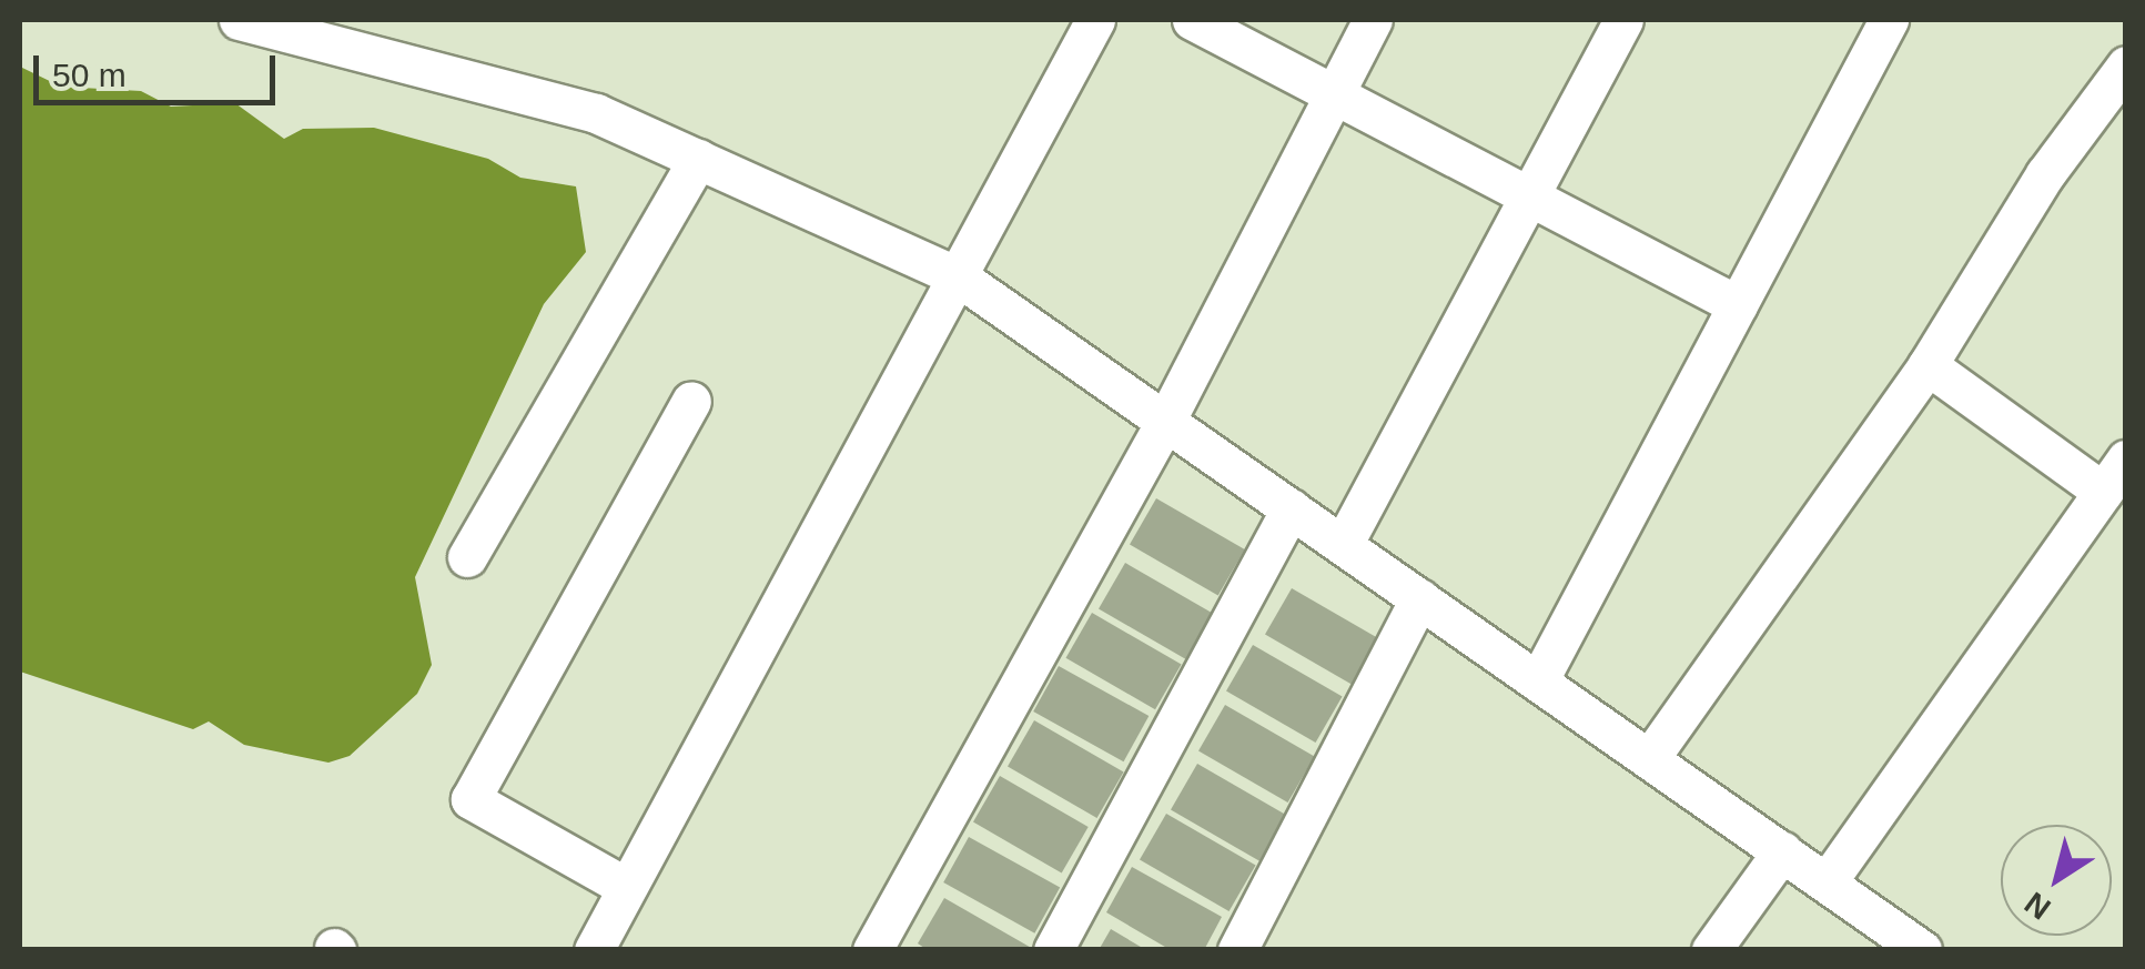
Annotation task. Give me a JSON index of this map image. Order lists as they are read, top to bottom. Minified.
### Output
{"scale_bar":"50 m","north":"bottom left"}
